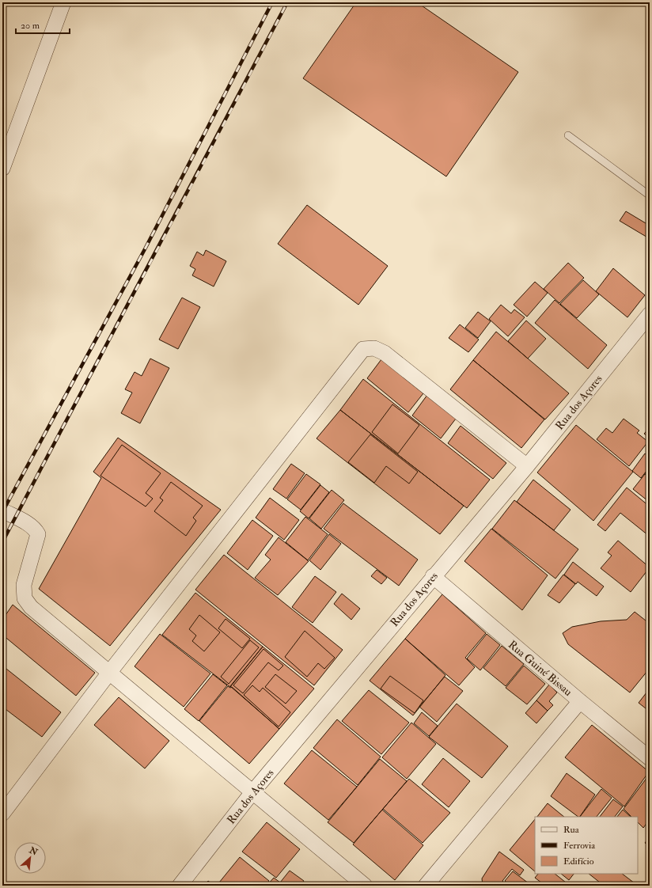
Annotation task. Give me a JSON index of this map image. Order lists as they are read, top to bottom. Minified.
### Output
{"streets":{"street":["Rua dos Açores","Rua Guiné Bissau"]},"crossings":[["Rua dos Açores","Rua Guiné Bissau"]],"legend":["Rua","Ferrovia","Edifício"],"scale_bar":"20 m","north":"top right"}
